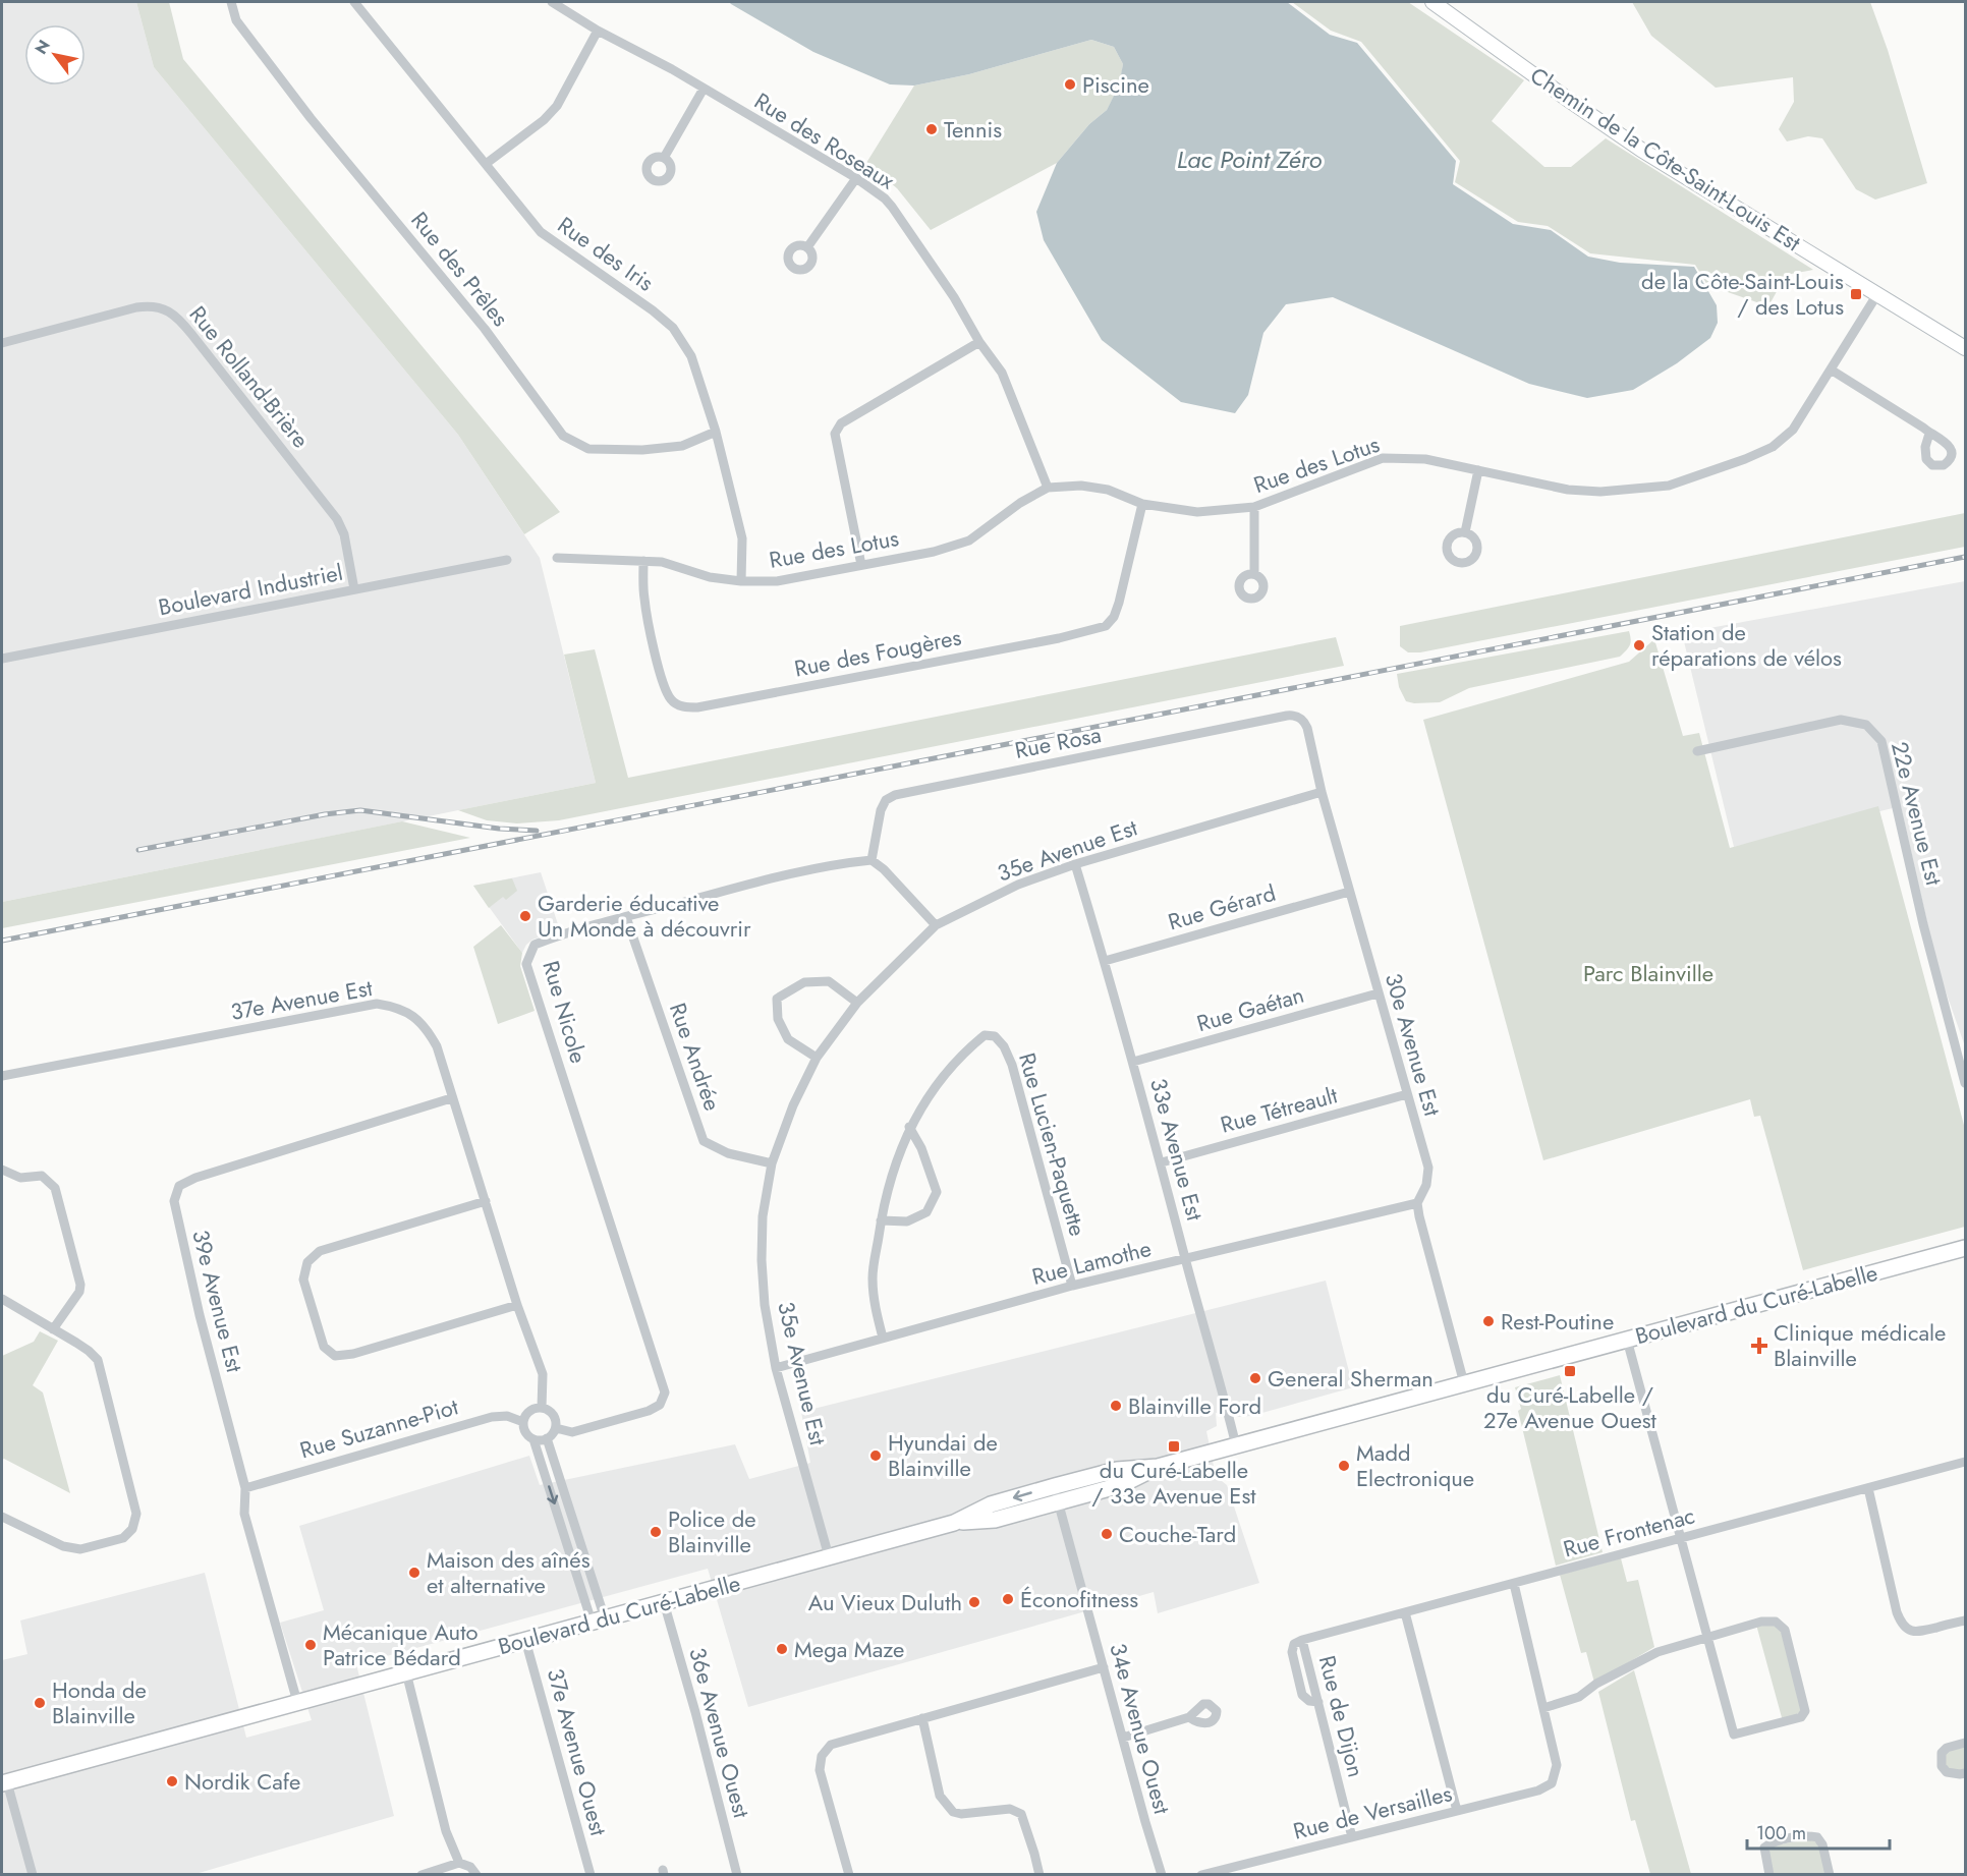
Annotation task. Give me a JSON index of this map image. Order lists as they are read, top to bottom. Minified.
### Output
{"streets":{"main road":["Boulevard du Curé-Labelle"],"street":["Rue des Roseaux","Chemin de la Côte-Saint-Louis Est","Rue des Iris","Rue des Prêles","Rue Rolland-Brière","Rue des Lotus","Boulevard Industriel","Rue des Fougères","Rue Rosa","22e Avenue Est","35e Avenue Est","Rue Gérard","37e Avenue Est","Rue Gaétan","Rue Nicole","30e Avenue Est","Rue Andrée","Rue Tétreault","Rue Lucien-Paquette","33e Avenue Est","Rue Lamothe","39e Avenue Est","Rue Suzanne-Piot","Rue Frontenac","Rue de Dijon","34e Avenue Ouest","36e Avenue Ouest","37e Avenue Ouest","Rue de Versailles"]},"crossings":[["Rue des Roseaux","Rue des Lotus"],["Chemin de la Côte-Saint-Louis Est","Rue des Lotus"],["Rue des Iris","Rue des Prêles"],["Rue des Iris","Rue des Lotus"],["Rue Rolland-Brière","Boulevard Industriel"],["Rue des Lotus","Rue des Fougères"],["Rue Rosa","Rue Nicole"],["Rue Rosa","30e Avenue Est"],["35e Avenue Est","30e Avenue Est"],["35e Avenue Est","Rue Andrée"],["35e Avenue Est","33e Avenue Est"],["35e Avenue Est","Rue Lamothe"],["35e Avenue Est","Boulevard du Curé-Labelle"],["Rue Gérard","30e Avenue Est"],["Rue Gérard","33e Avenue Est"],["37e Avenue Est","Rue Nicole"],["37e Avenue Est","39e Avenue Est"],["37e Avenue Est","Rue Suzanne-Piot"],["Rue Gaétan","30e Avenue Est"],["Rue Gaétan","33e Avenue Est"],["Rue Nicole","Rue Andrée"],["Rue Nicole","Rue Suzanne-Piot"],["30e Avenue Est","Rue Tétreault"],["30e Avenue Est","Rue Lamothe"],["Rue Tétreault","33e Avenue Est"],["Rue Lucien-Paquette","Rue Lamothe"],["33e Avenue Est","Rue Lamothe"],["33e Avenue Est","Boulevard du Curé-Labelle"],["39e Avenue Est","Boulevard du Curé-Labelle"],["39e Avenue Est","Rue Suzanne-Piot"],["Boulevard du Curé-Labelle","34e Avenue Ouest"],["Boulevard du Curé-Labelle","36e Avenue Ouest"],["Boulevard du Curé-Labelle","37e Avenue Ouest"],["Rue Frontenac","Rue de Dijon"],["Rue de Dijon","Rue de Versailles"]],"water":["Lac Point Zéro"],"parks":["Parc Blainville"],"places":{"other":["Piscine","Tennis","Station de réparations de vélos","Garderie éducative Un Monde à découvrir","Rest-Poutine","General Sherman","Blainville Ford","Hyundai de Blainville","Madd Electronique","Police de Blainville","Couche-Tard","Maison des aînés et alternative","Éconofitness","Au Vieux Duluth","Mécanique Auto Patrice Bédard","Mega Maze","Honda de Blainville","Nordik Cafe"],"transit":["de la Côte-Saint-Louis / des Lotus","du Curé-Labelle / 27e Avenue Ouest","du Curé-Labelle / 33e Avenue Est"],"health":["Clinique médicale Blainville"]},"scale_bar":"100 m","north":"top left"}
